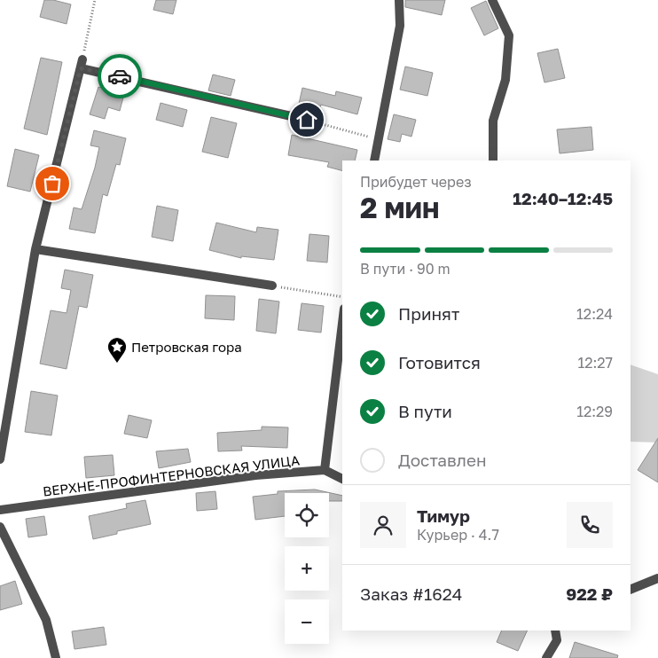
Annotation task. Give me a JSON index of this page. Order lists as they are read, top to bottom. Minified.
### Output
{"streets":{"street":["ВЕРХНЕ-ПРОФИНТЕРНОВСКАЯ УЛИЦА"]},"places":{"place":["Петровская гора"]},"page":{"heading":["2 мин","Прибудет через","12:40–12:45"],"panel":["Тимур","Курьер · 4.7","Заказ #1624","922 ₽"],"bar":"В пути · 90 m","list":[["Принят","12:24"],["Готовится","12:27"],["В пути","12:29"],"Доставлен"],"map_buttons":["+","−"]}}
